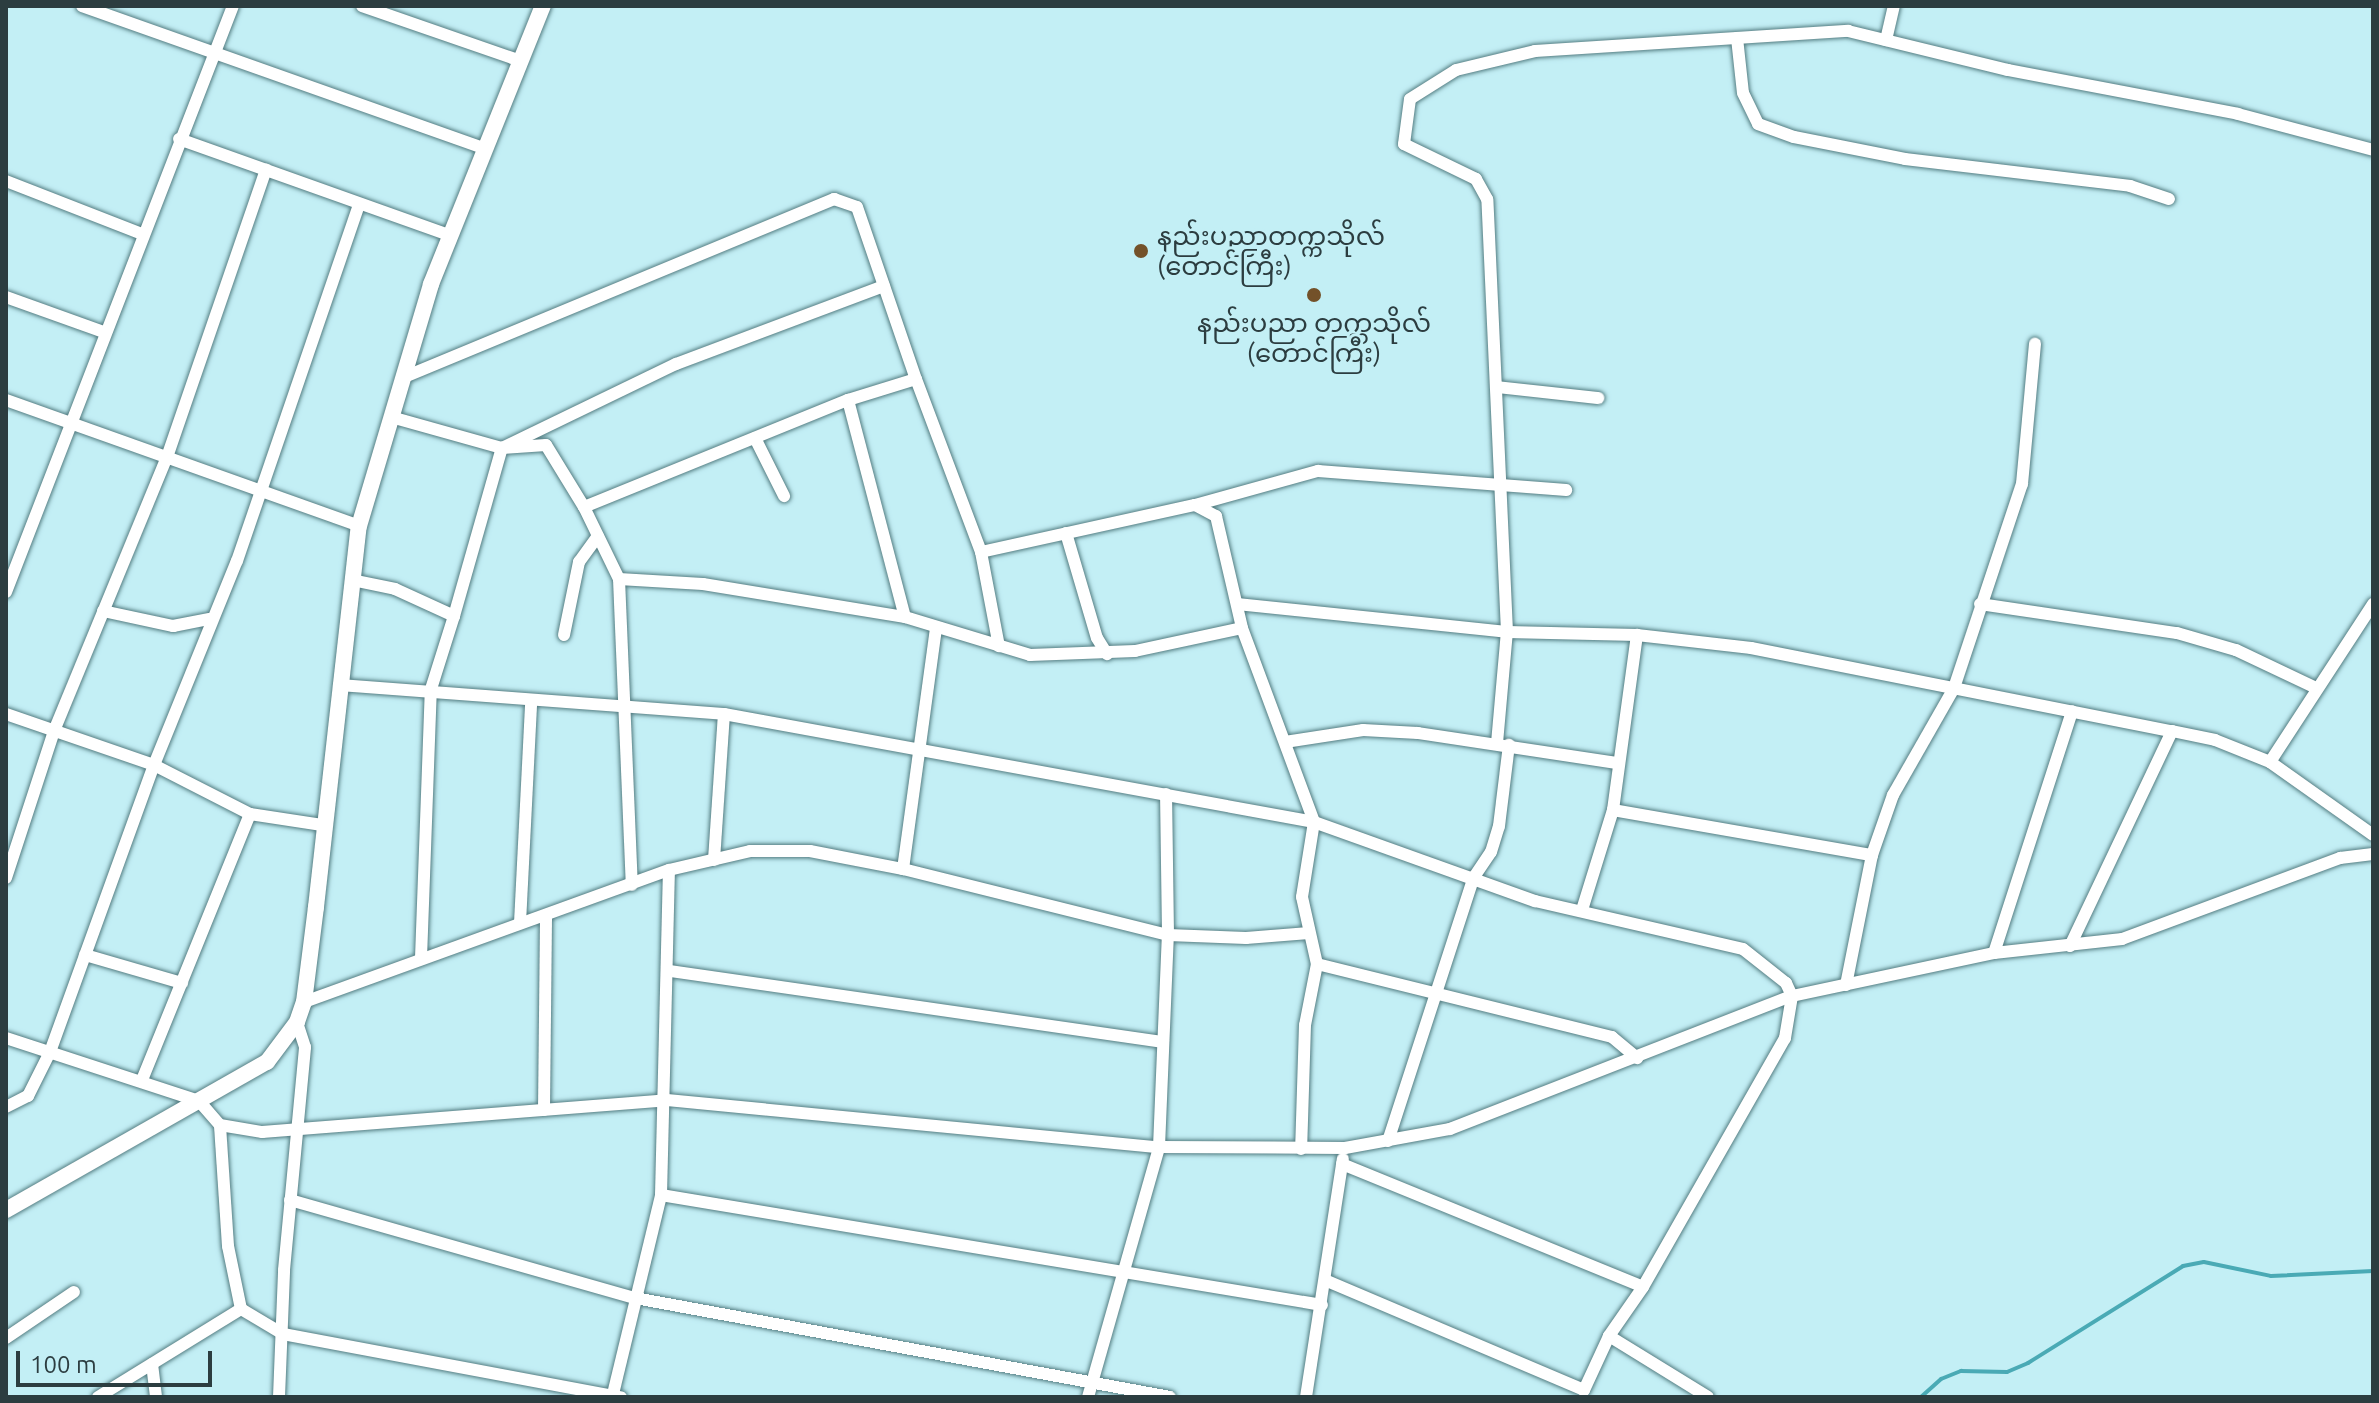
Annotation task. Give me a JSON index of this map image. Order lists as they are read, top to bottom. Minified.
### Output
{"places":["နည်းပညာတက္ကသိုလ် (တောင်ကြီး)","နည်းပညာ တက္ကသိုလ် (တောင်ကြီး)"],"scale_bar":"100 m"}
